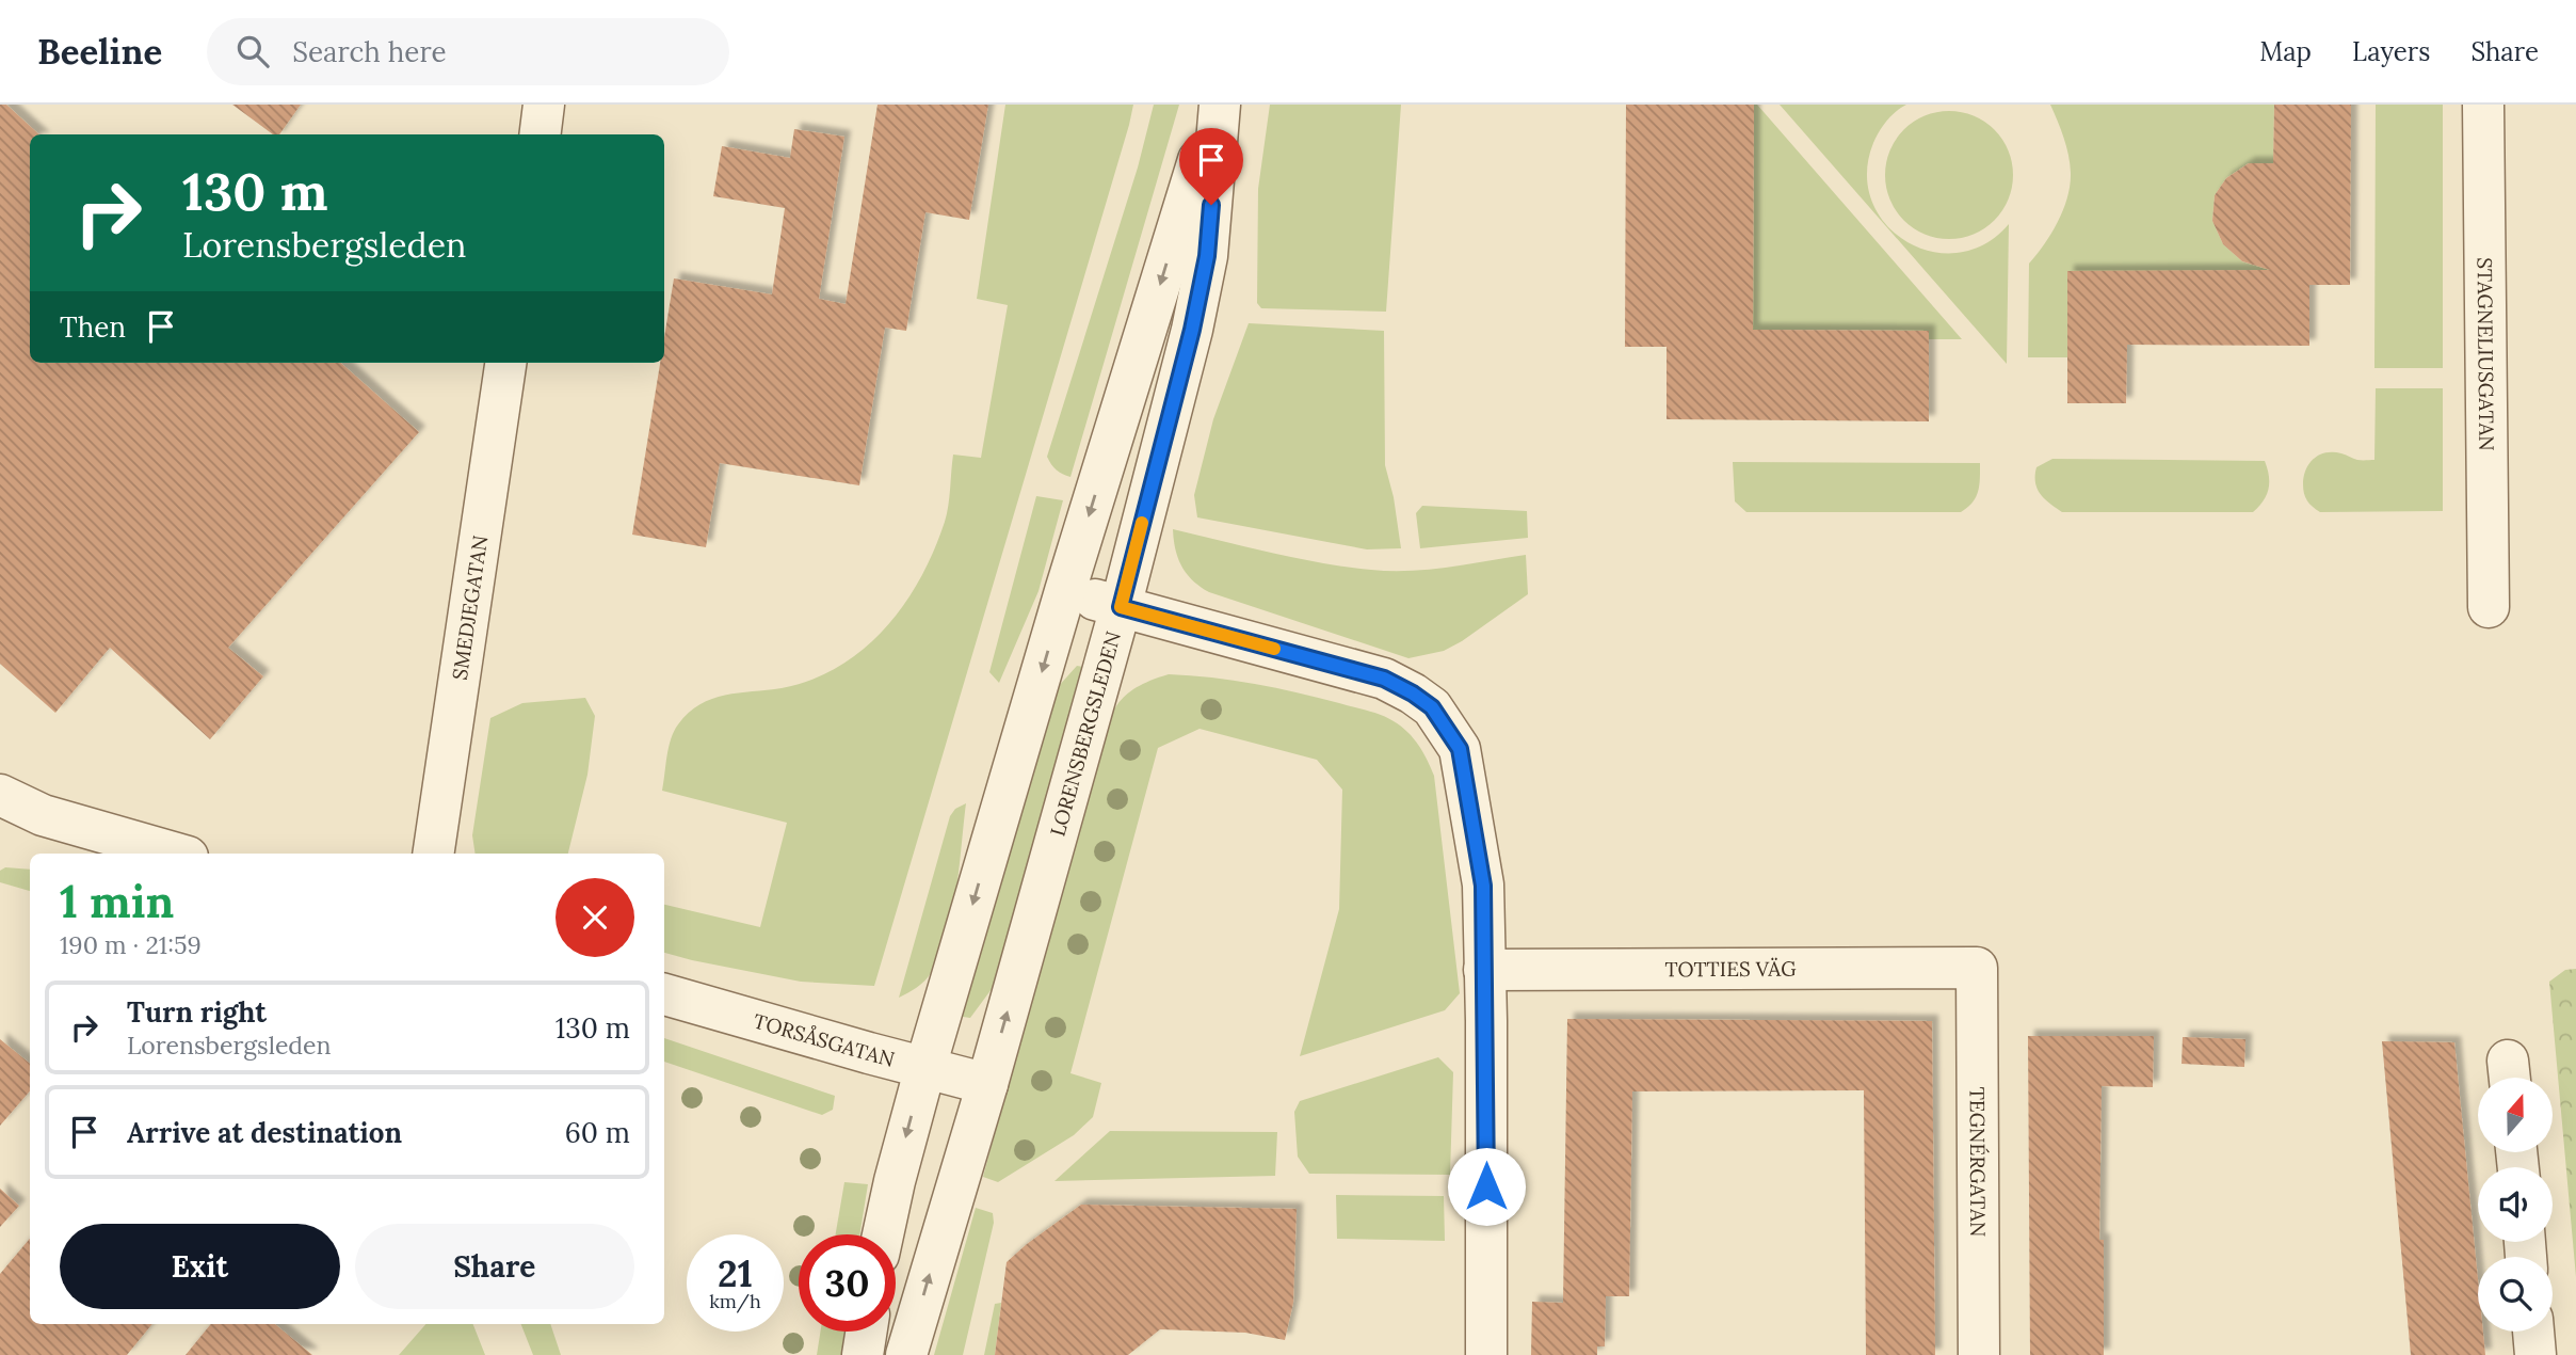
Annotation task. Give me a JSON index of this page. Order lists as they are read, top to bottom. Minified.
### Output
{"streets":{"street":["STAGNELIUSGATAN","SMEDJEGATAN","LORENSBERGSLEDEN","TOTTIES VÄG","TORSÅSGATAN","TEGNÉRGATAN"]},"crossings":[["LORENSBERGSLEDEN","TORSÅSGATAN"],["TOTTIES VÄG","TEGNÉRGATAN"]],"north":"top","page":{"header":"Beeline","search":"Search here","nav":["Map","Layers","Share"],"turn":["130 m","Lorensbergsleden"],"then":"Then","heading":["1 min","190 m · 21:59"],"list":[{"name":"Turn right","note":"Lorensbergsleden","value":"130 m"},{"name":"Arrive at destination","value":"60 m"}],"buttons":["Exit","Share"],"speed":"21 km/h","limit":"30"}}
